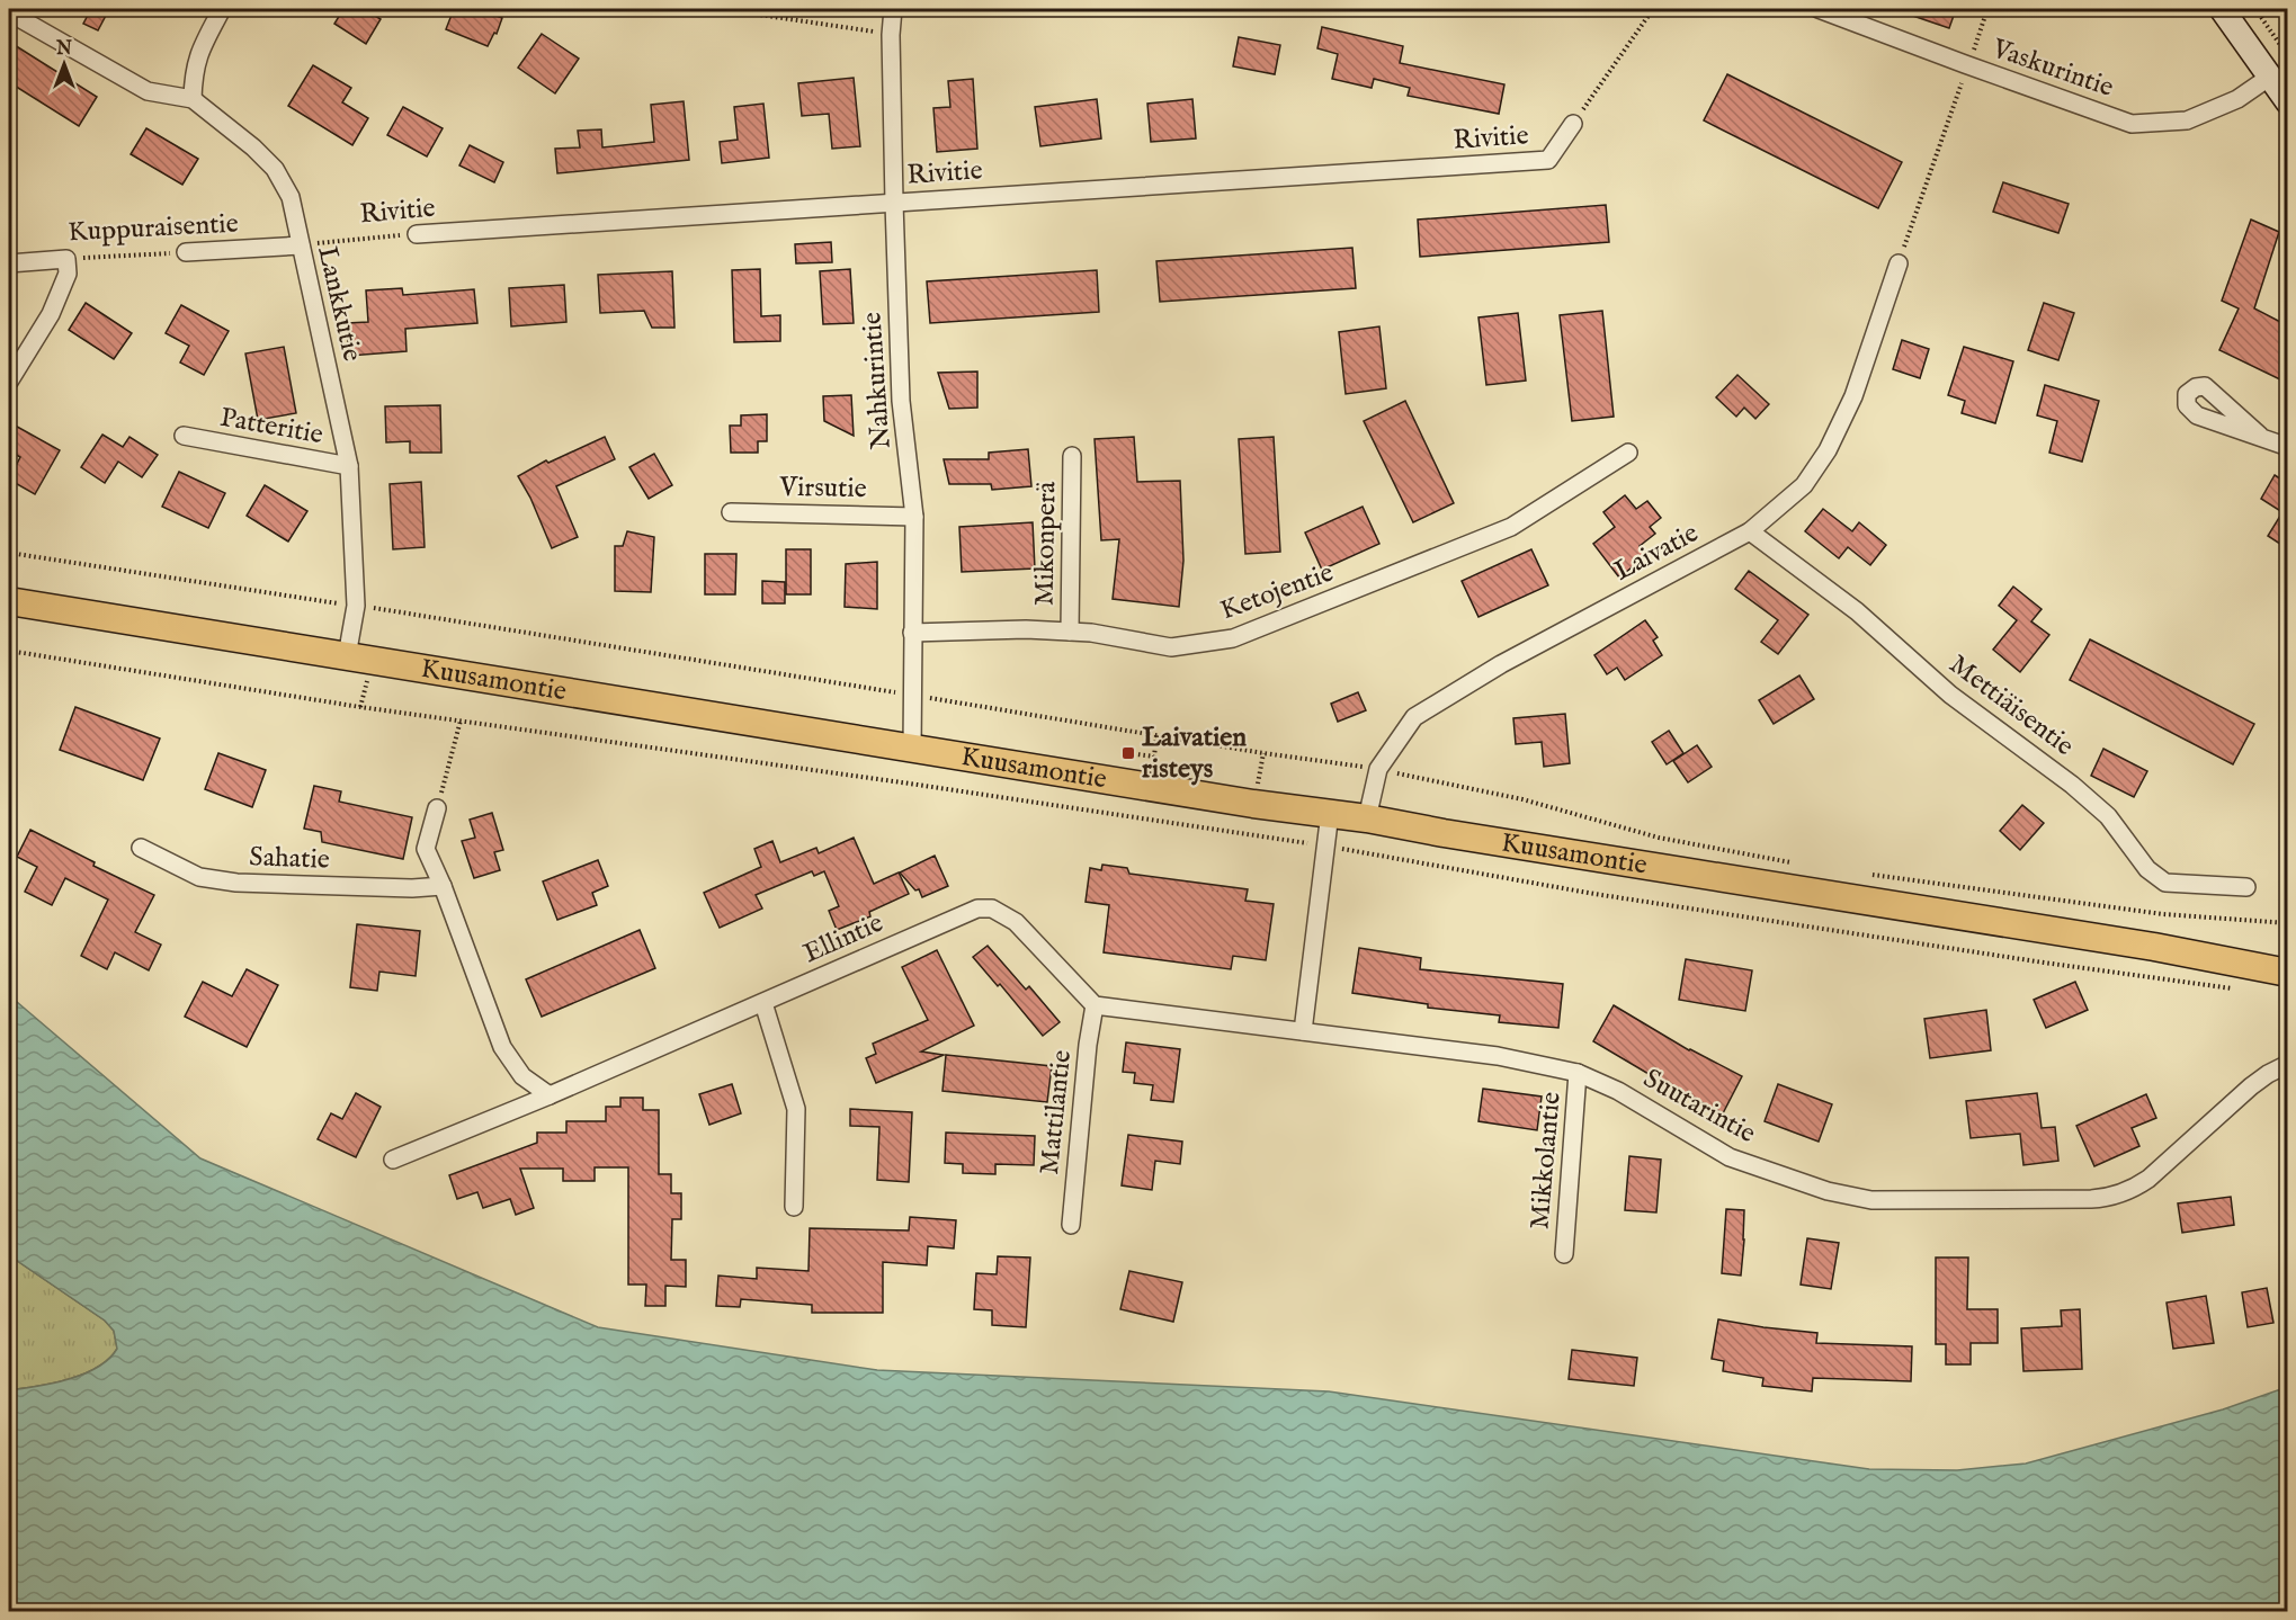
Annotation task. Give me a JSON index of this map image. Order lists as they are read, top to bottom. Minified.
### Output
{"streets":{"main road":["Kuusamontie"],"street":["Vaskurintie","Rivitie","Kuppuraisentie","Lankkutie","Nahkurintie","Patteritie","Virsutie","Mikonperä","Laivatie","Ketojentie","Mettiäisentie","Sahatie","Ellintie","Suutarintie","Mattilantie","Mikkolantie"]},"crossings":[["Rivitie","Kuppuraisentie"],["Rivitie","Lankkutie"],["Rivitie","Nahkurintie"],["Kuppuraisentie","Lankkutie"],["Lankkutie","Patteritie"],["Lankkutie","Kuusamontie"],["Nahkurintie","Virsutie"],["Nahkurintie","Ketojentie"],["Nahkurintie","Kuusamontie"],["Mikonperä","Ketojentie"],["Laivatie","Kuusamontie"],["Laivatie","Mettiäisentie"],["Ellintie","Mattilantie"],["Suutarintie","Mikkolantie"]],"places":{"transit":["Laivatien risteys"]},"north":"top"}
